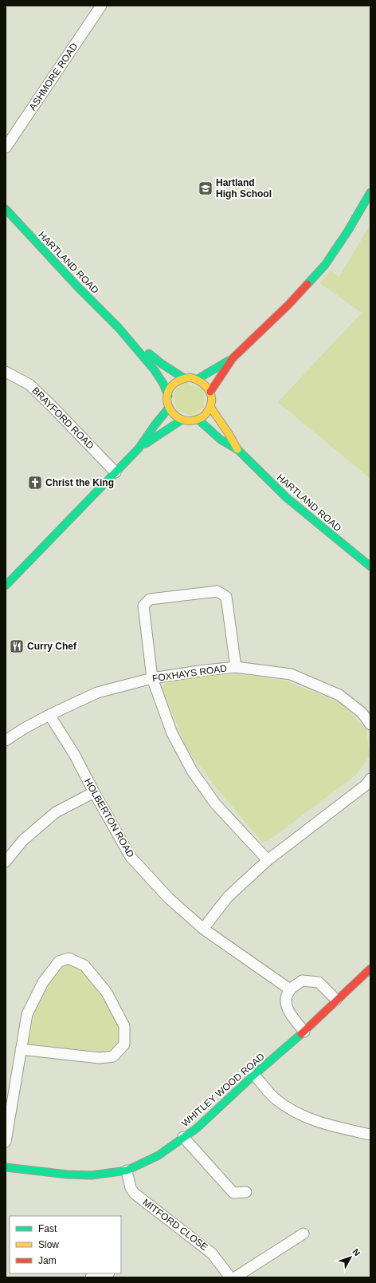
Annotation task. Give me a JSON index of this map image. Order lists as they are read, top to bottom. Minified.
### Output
{"streets":{"street":["ASHMORE ROAD","HARTLAND ROAD","BRAYFORD ROAD","FOXHAYS ROAD","HOLBERTON ROAD","WHITLEY WOOD ROAD","MITFORD CLOSE"]},"crossings":[["FOXHAYS ROAD","HOLBERTON ROAD"],["WHITLEY WOOD ROAD","MITFORD CLOSE"]],"places":{"school or university":["Hartland High School"],"church":["Christ the King"],"restaurant":["Curry Chef"]},"legend":["Fast","Slow","Jam"],"north":"top right"}
